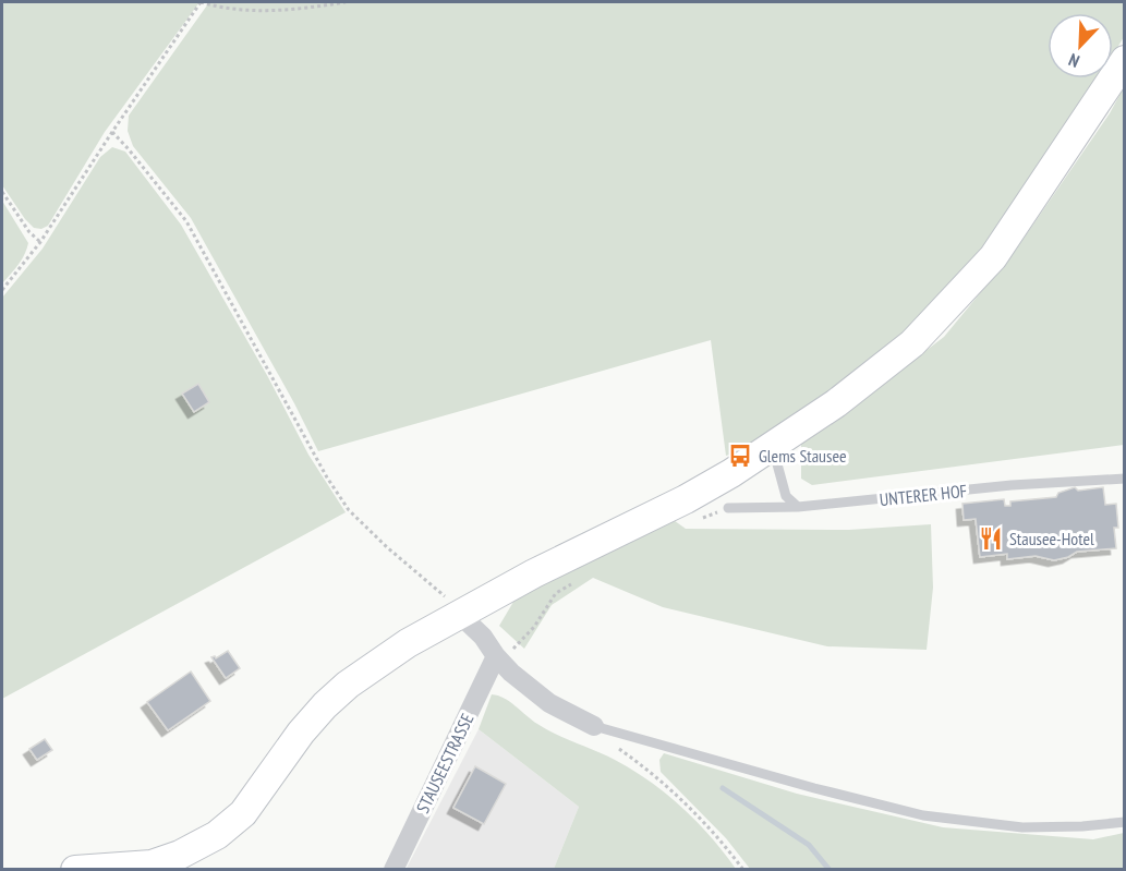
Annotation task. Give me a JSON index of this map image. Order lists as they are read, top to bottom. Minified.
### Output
{"streets":{"street":["STAUSEESTRASSE"],"lane":["UNTERER HOF"]},"places":{"bus stop":["Glems Stausee"],"restaurant":["Stausee-Hotel"]},"north":"bottom left"}
